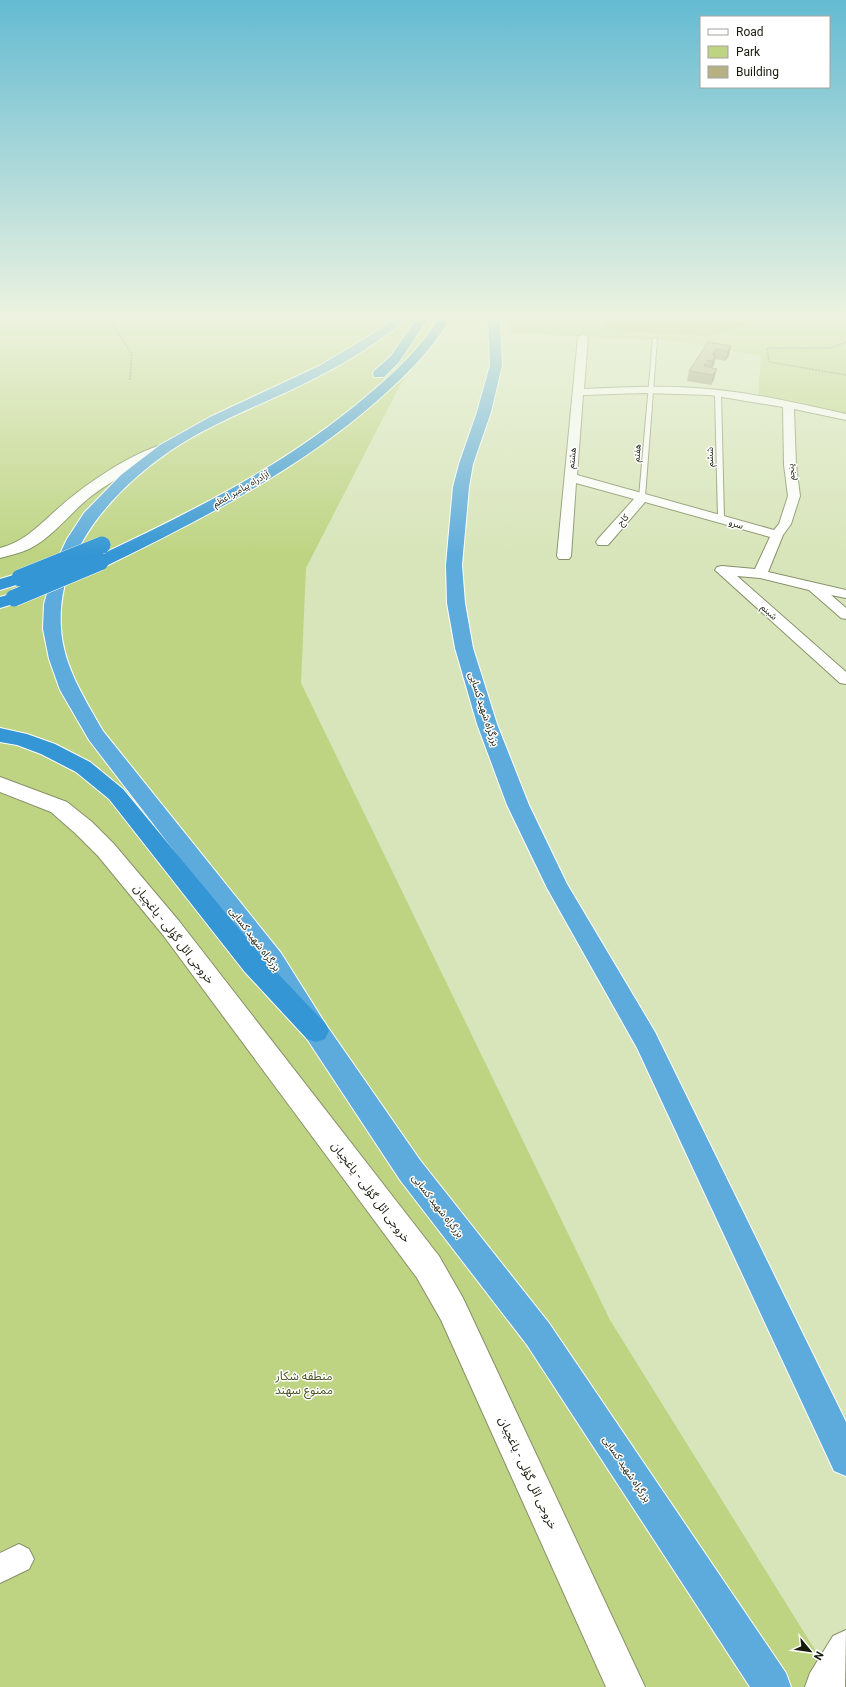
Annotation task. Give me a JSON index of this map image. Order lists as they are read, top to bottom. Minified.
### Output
{"streets":{"highway":["آزادراه پیامبر اعظم","بزرگراه شهید کسایی"],"main road":["خروجی ائل گؤلی - یاغچیان"],"street":["هشتم","پنجم","کاج","سرو","شبنم"],"lane":["هفتم","ششم"]},"crossings":[["هفتم","کاج"],["هفتم","سرو"],["ششم","سرو"],["هشتم","سرو"],["پنجم","سرو"],["کاج","سرو"]],"parks":["منطقه شکار ممنوع سهند"],"legend":["Road","Park","Building"],"north":"bottom right"}
